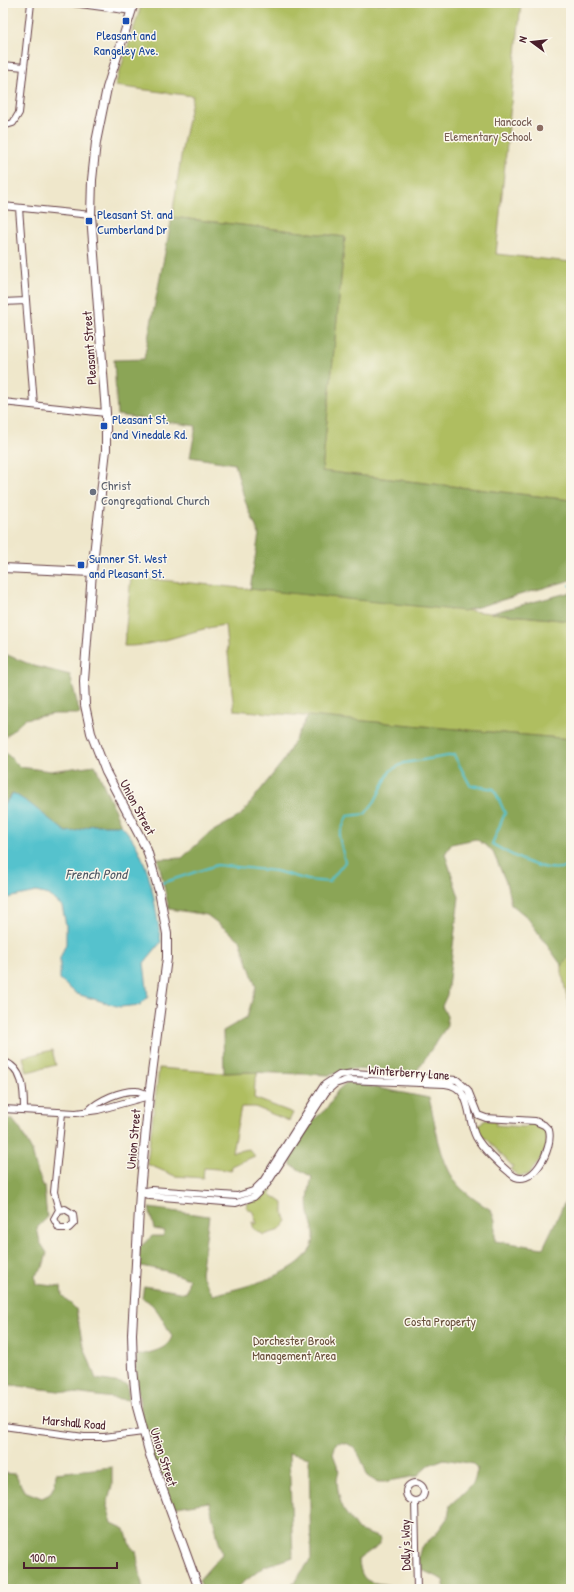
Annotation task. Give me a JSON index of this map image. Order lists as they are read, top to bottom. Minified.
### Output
{"streets":{"main road":["Pleasant Street","Union Street"],"street":["Winterberry Lane","Marshall Road","Dolly's Way"]},"crossings":[["Pleasant Street","Union Street"],["Union Street","Winterberry Lane"],["Union Street","Marshall Road"]],"water":["French Pond"],"parks":["Costa Property","Dorchester Brook Management Area"],"places":{"transit":["Pleasant and Rangeley Ave.","Pleasant St. and Cumberland Dr","Pleasant St. and Vinedale Rd.","Sumner St. West and Pleasant St."],"other":["Hancock Elementary School","Christ Congregational Church"]},"scale_bar":"100 m","north":"left"}
